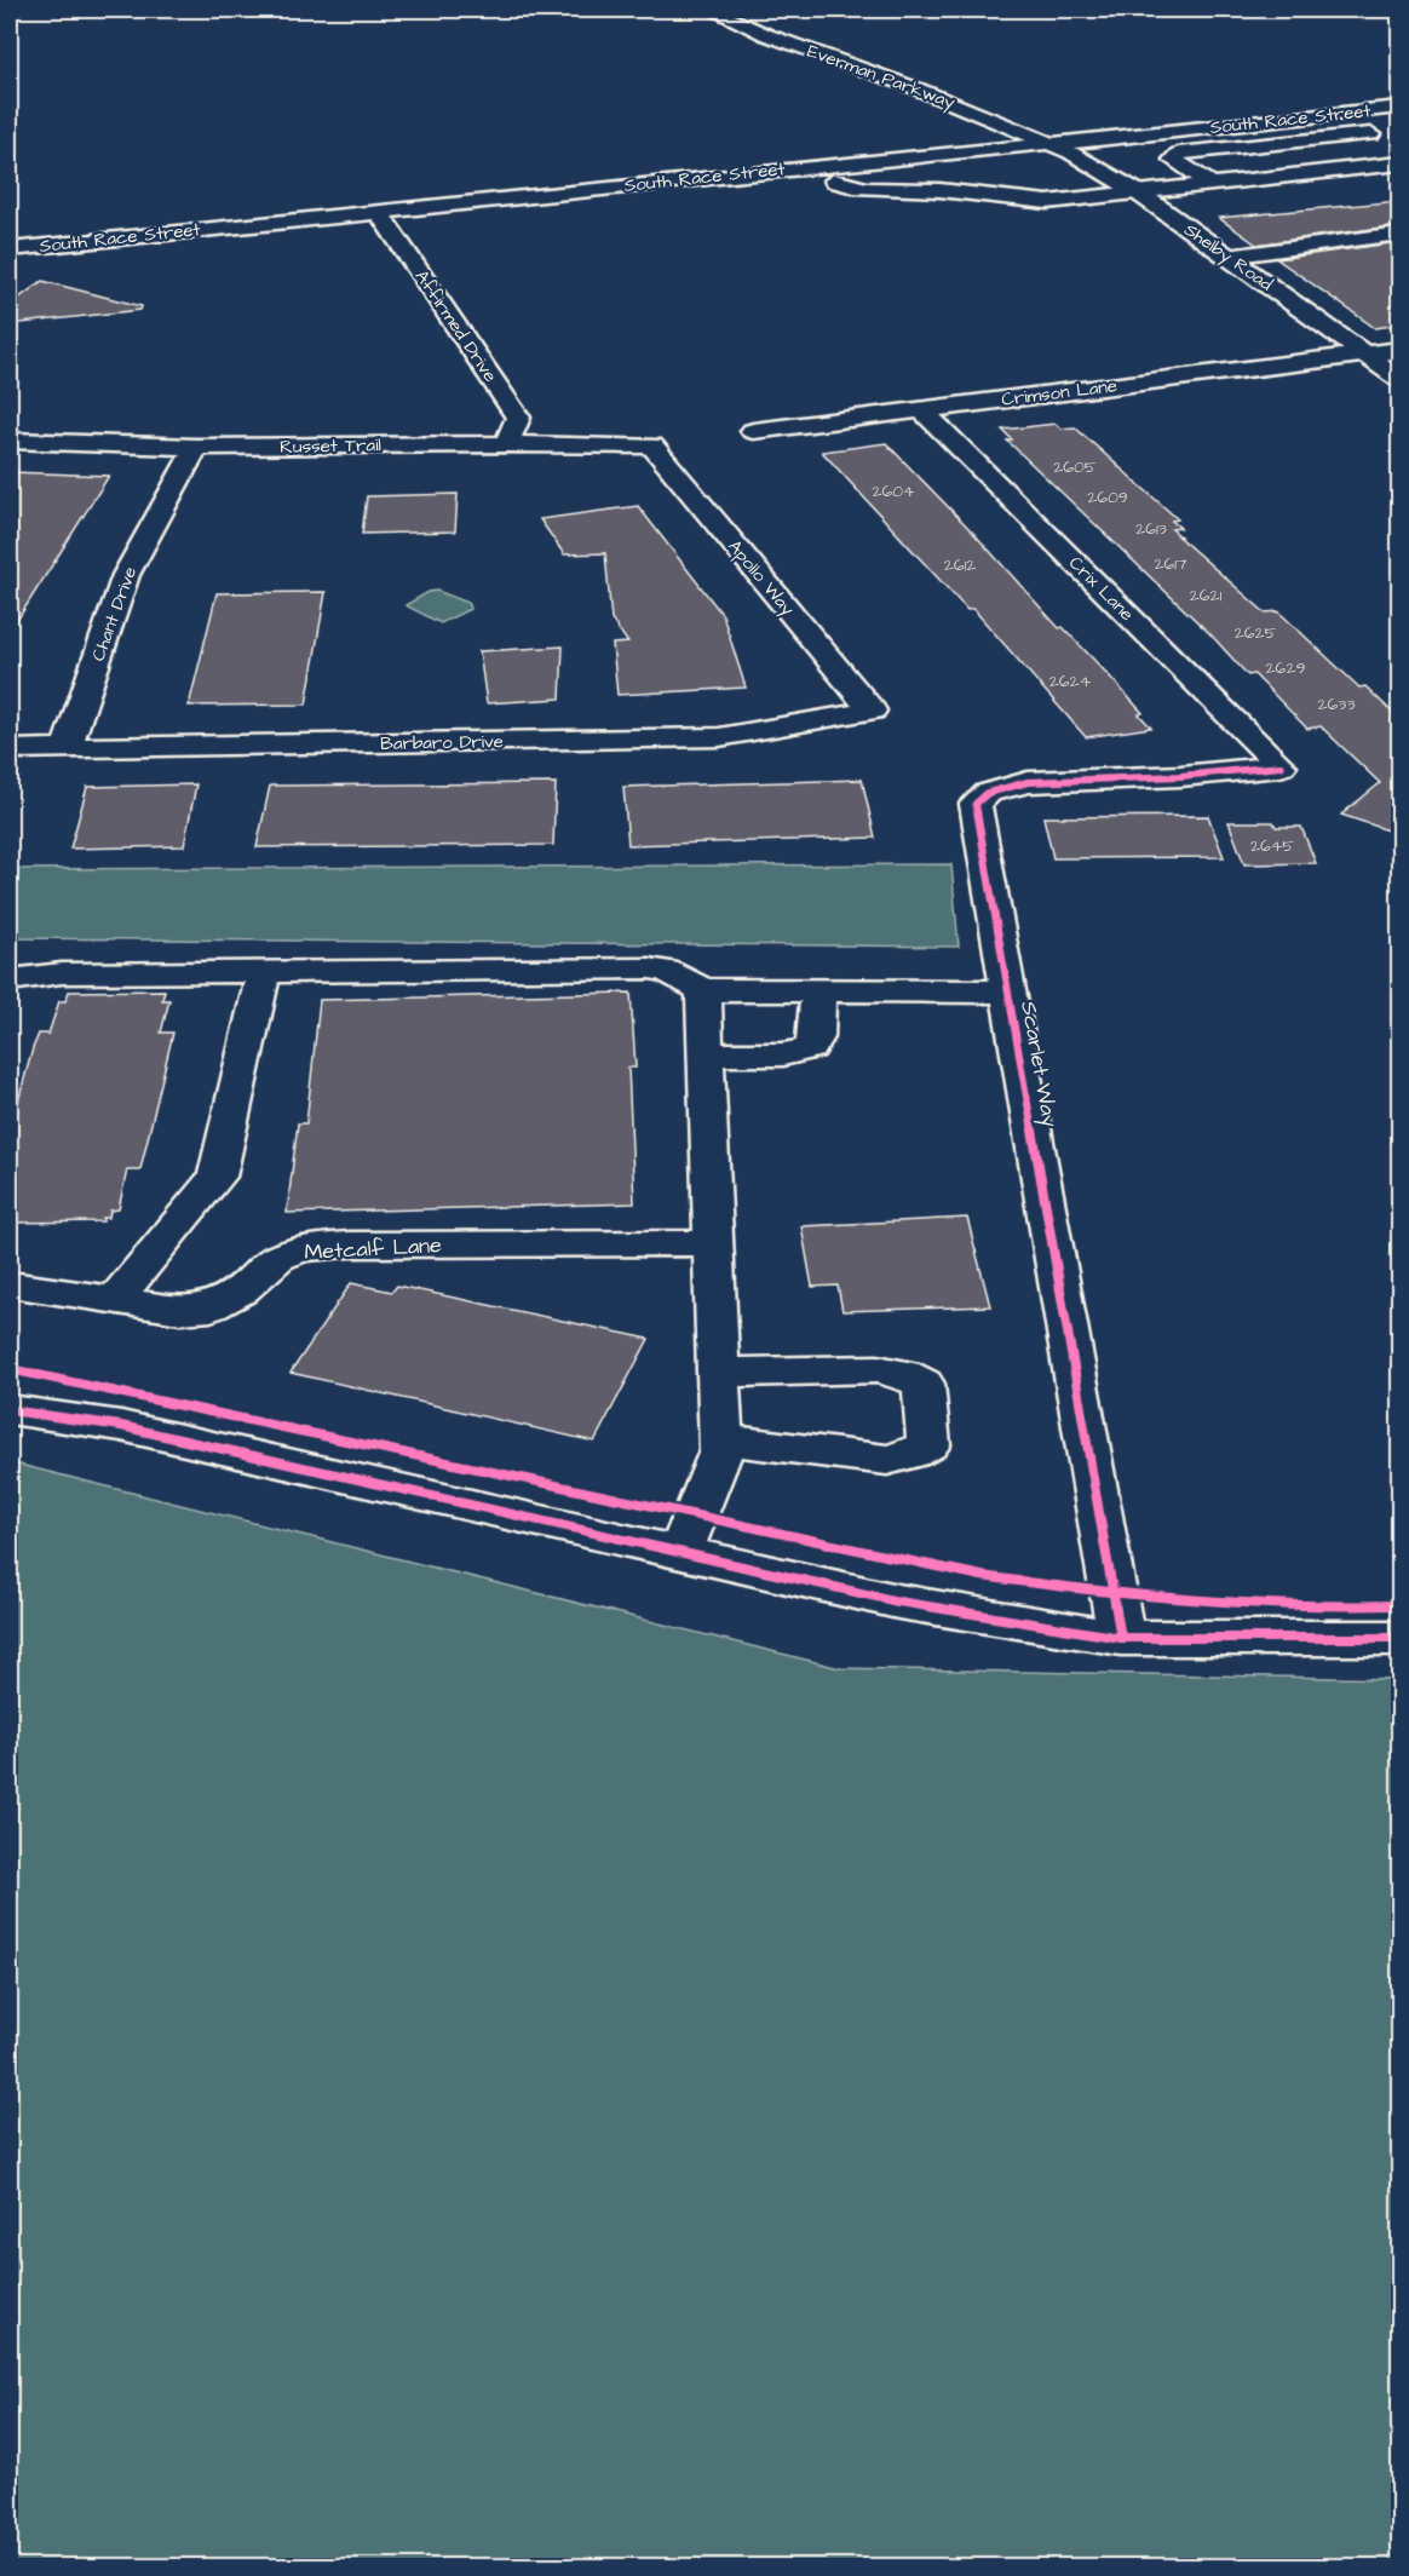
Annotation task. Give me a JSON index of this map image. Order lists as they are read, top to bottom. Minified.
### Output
{"streets":{"street":["Everman Parkway","South Race Street","Shelby Road","Affirmed Drive","Crimson Lane","Russet Trail","Apollo Way","Crix Lane","Chant Drive","Barbaro Drive","Scarlet Way","Metcalf Lane"]},"crossings":[["Everman Parkway","South Race Street"],["Everman Parkway","Shelby Road"],["South Race Street","Shelby Road"],["South Race Street","Affirmed Drive"],["Shelby Road","Crimson Lane"],["Affirmed Drive","Russet Trail"],["Crimson Lane","Crix Lane"],["Russet Trail","Apollo Way"],["Russet Trail","Chant Drive"],["Apollo Way","Barbaro Drive"],["Crix Lane","Scarlet Way"],["Chant Drive","Barbaro Drive"]],"house_numbers":["2605","2604","2609","2613","2617","2612","2621","2625","2629","2624","2633","2645"]}
